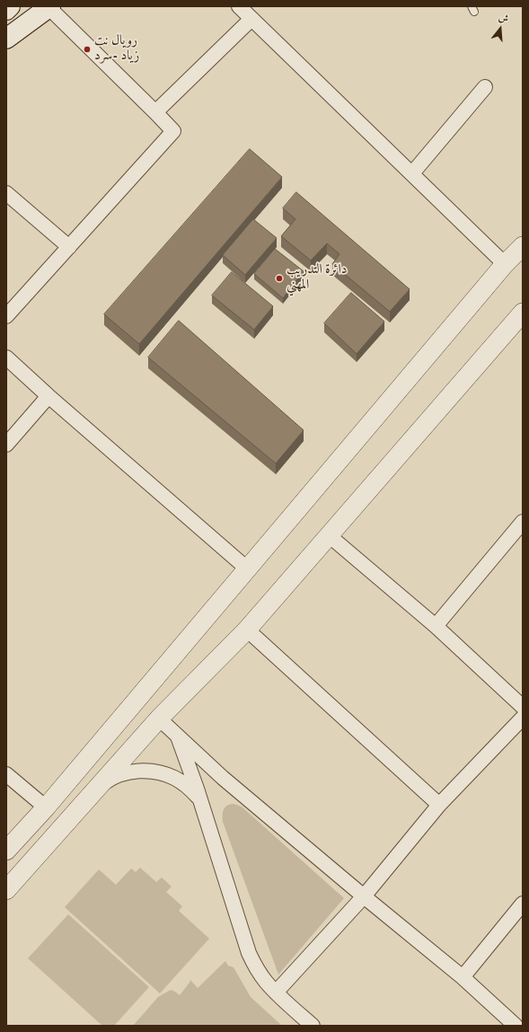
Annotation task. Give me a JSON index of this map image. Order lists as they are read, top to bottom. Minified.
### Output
{"places":["رويال نت زياد -سرد","دائرة التدريب المهني"],"north":"top"}
